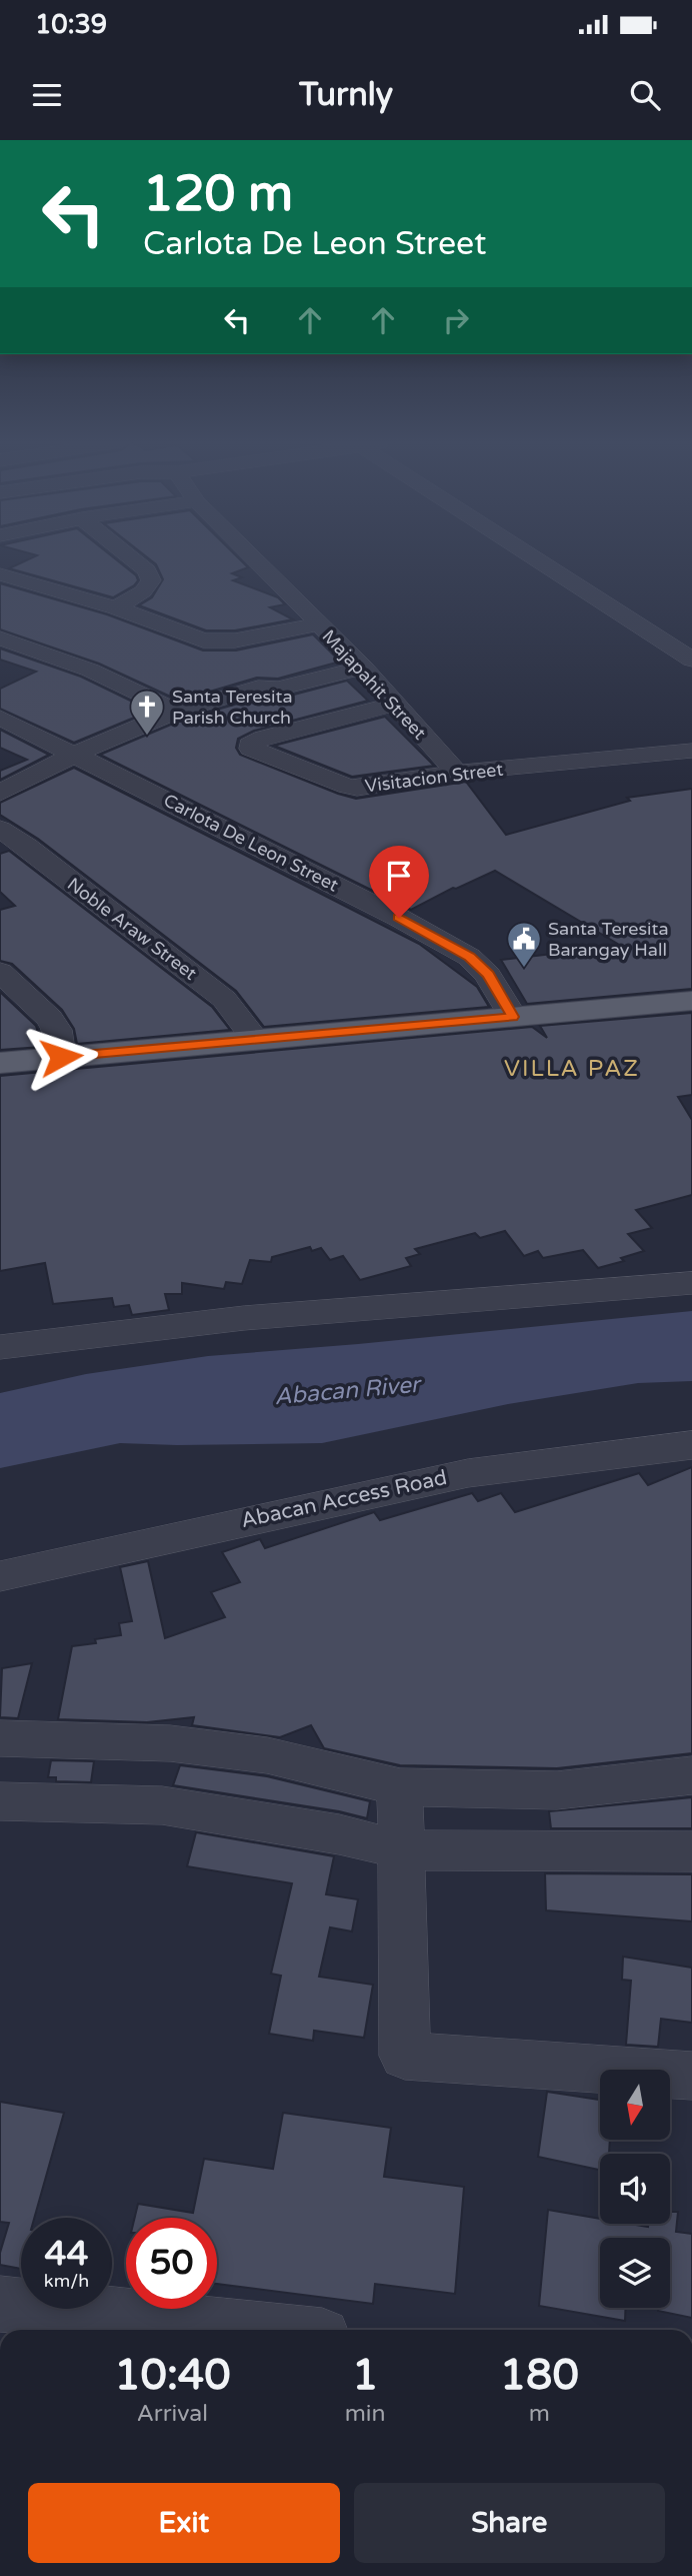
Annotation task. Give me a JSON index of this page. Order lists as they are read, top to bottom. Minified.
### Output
{"streets":{"street":["Majapahit Street","Visitacion Street","Carlota De Leon Street","Noble Araw Street","Abacan Access Road"]},"crossings":[["Majapahit Street","Visitacion Street"]],"districts":["VILLA PAZ"],"water":["Abacan River"],"places":{"church":["Santa Teresita Parish Church"],"public building":["Santa Teresita Barangay Hall"]},"north":"bottom","page":{"status":"10:39","header":"Turnly","turn":["120 m","Carlota De Leon Street"],"speed":"44 km/h","limit":"50","eta":["10:40","Arrival","1","min","180","m"],"buttons":["Exit","Share"]}}
